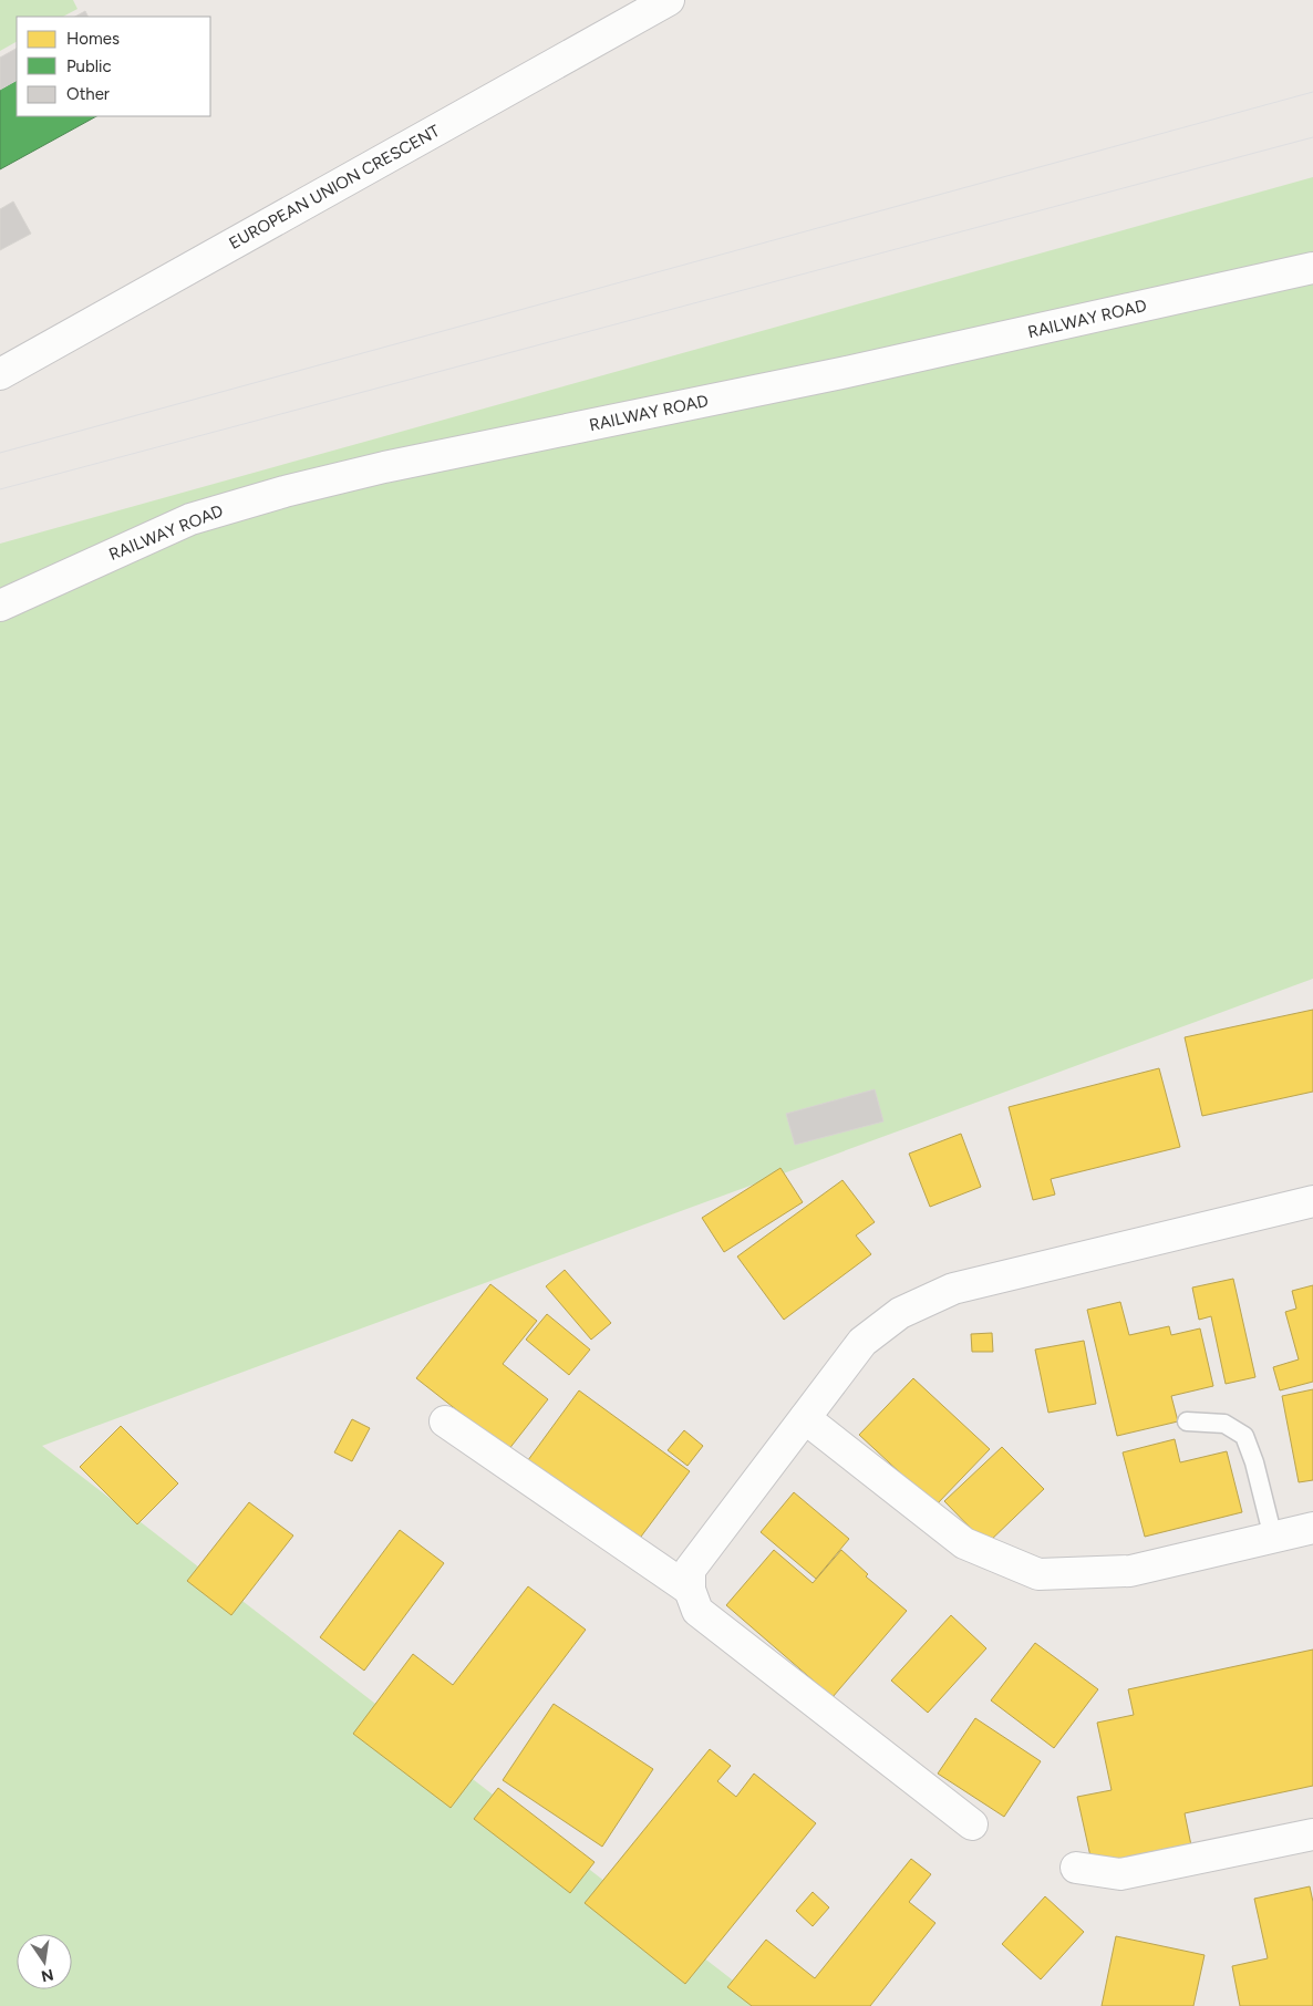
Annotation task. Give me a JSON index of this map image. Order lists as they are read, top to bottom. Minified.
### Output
{"streets":{"street":["EUROPEAN UNION CRESCENT","RAILWAY ROAD"]},"legend":["Homes","Public","Other"],"north":"bottom"}
